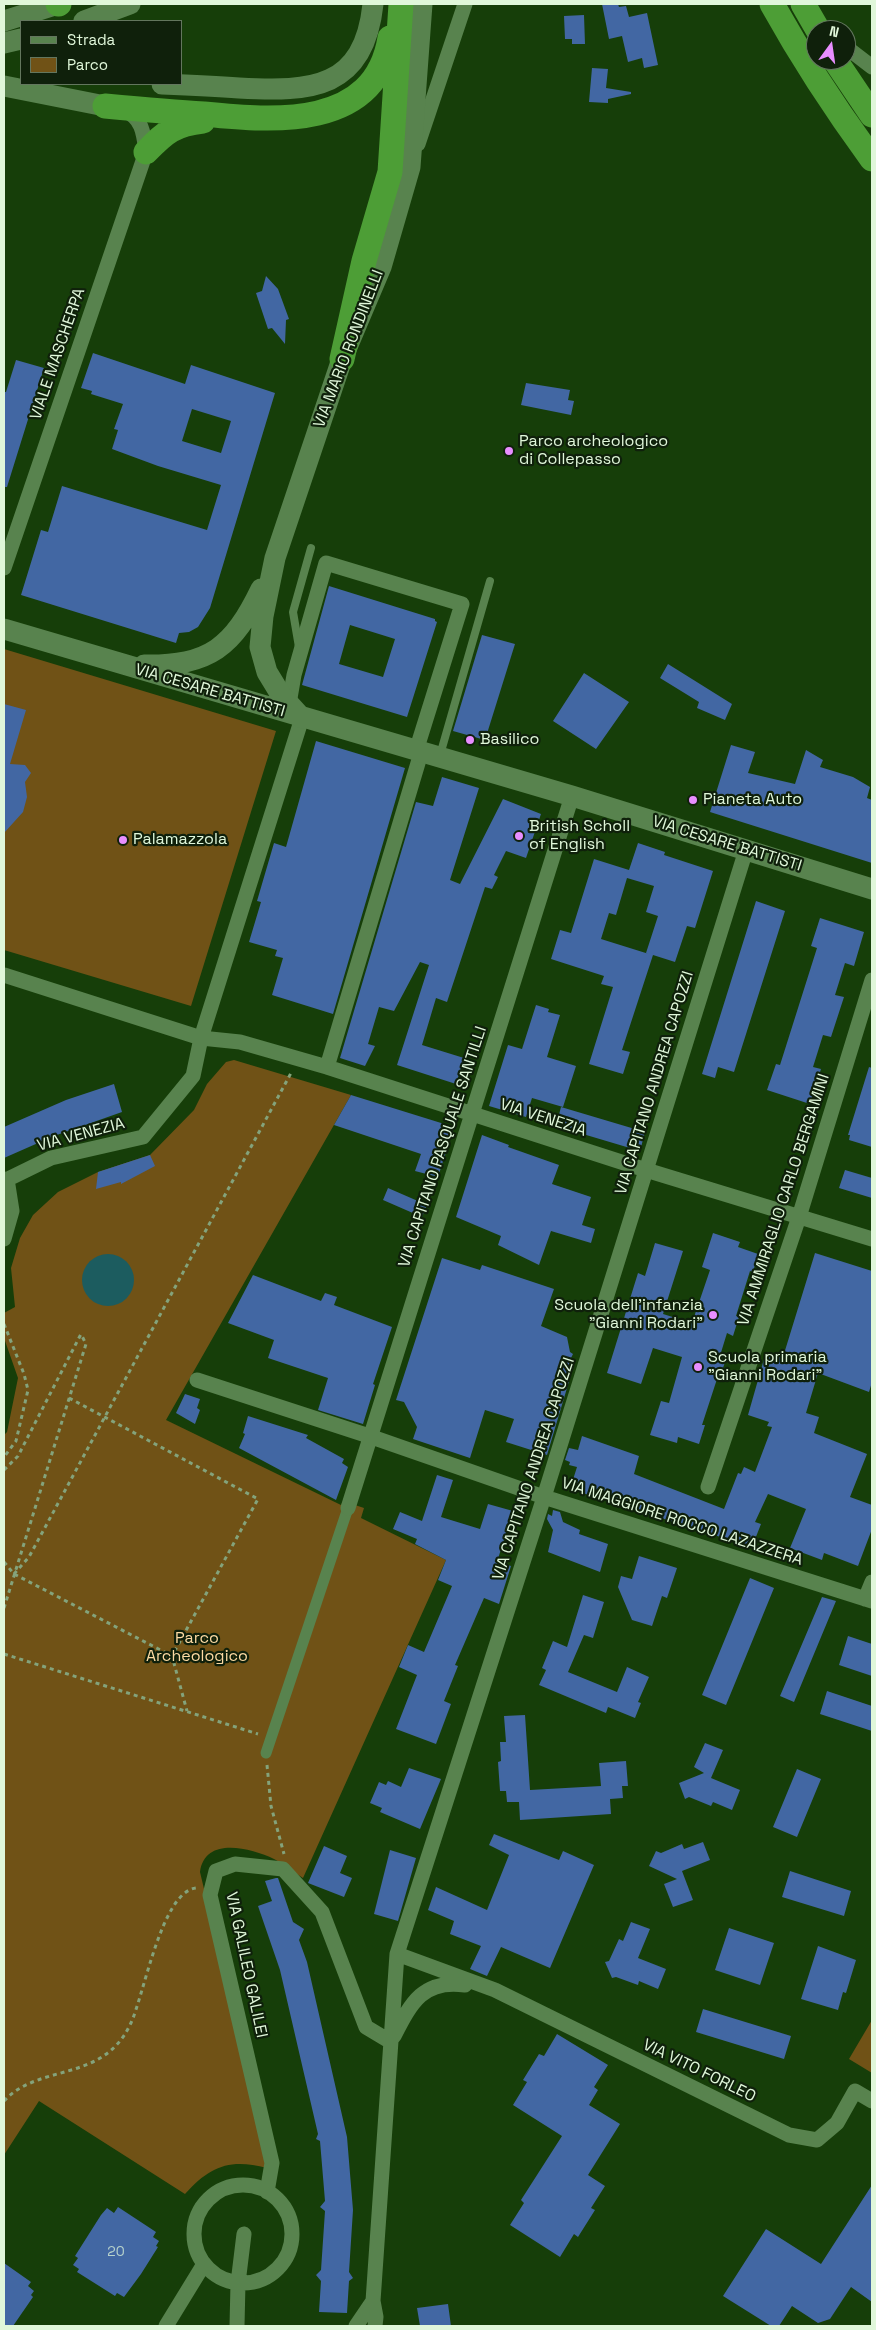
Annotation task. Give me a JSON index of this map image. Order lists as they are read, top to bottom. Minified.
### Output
{"streets":{"main road":["VIA MARIO RONDINELLI","VIA CESARE BATTISTI"],"street":["VIALE MASCHERPA","VIA CAPITANO ANDREA CAPOZZI","VIA VENEZIA","VIA CAPITANO PASQUALE SANTILLI","VIA AMMIRAGLIO CARLO BERGAMINI","VIA MAGGIORE ROCCO LAZAZZERA","VIA GALILEO GALILEI","VIA VITO FORLEO"]},"crossings":[["VIA MARIO RONDINELLI","VIA CESARE BATTISTI"],["VIA CESARE BATTISTI","VIA CAPITANO ANDREA CAPOZZI"],["VIA CESARE BATTISTI","VIA CAPITANO PASQUALE SANTILLI"],["VIA CAPITANO ANDREA CAPOZZI","VIA VENEZIA"],["VIA CAPITANO ANDREA CAPOZZI","VIA MAGGIORE ROCCO LAZAZZERA"],["VIA VENEZIA","VIA CAPITANO PASQUALE SANTILLI"],["VIA VENEZIA","VIA AMMIRAGLIO CARLO BERGAMINI"],["VIA CAPITANO PASQUALE SANTILLI","VIA MAGGIORE ROCCO LAZAZZERA"]],"parks":["Parco Archeologico"],"places":["Parco archeologico di Collepasso","Basilico","Pianeta Auto","British Scholl of English","Palamazzola","Scuola dell'infanzia \"Gianni Rodari\"","Scuola primaria \"Gianni Rodari\""],"house_numbers":["20"],"legend":["Strada","Parco"],"north":"top"}
